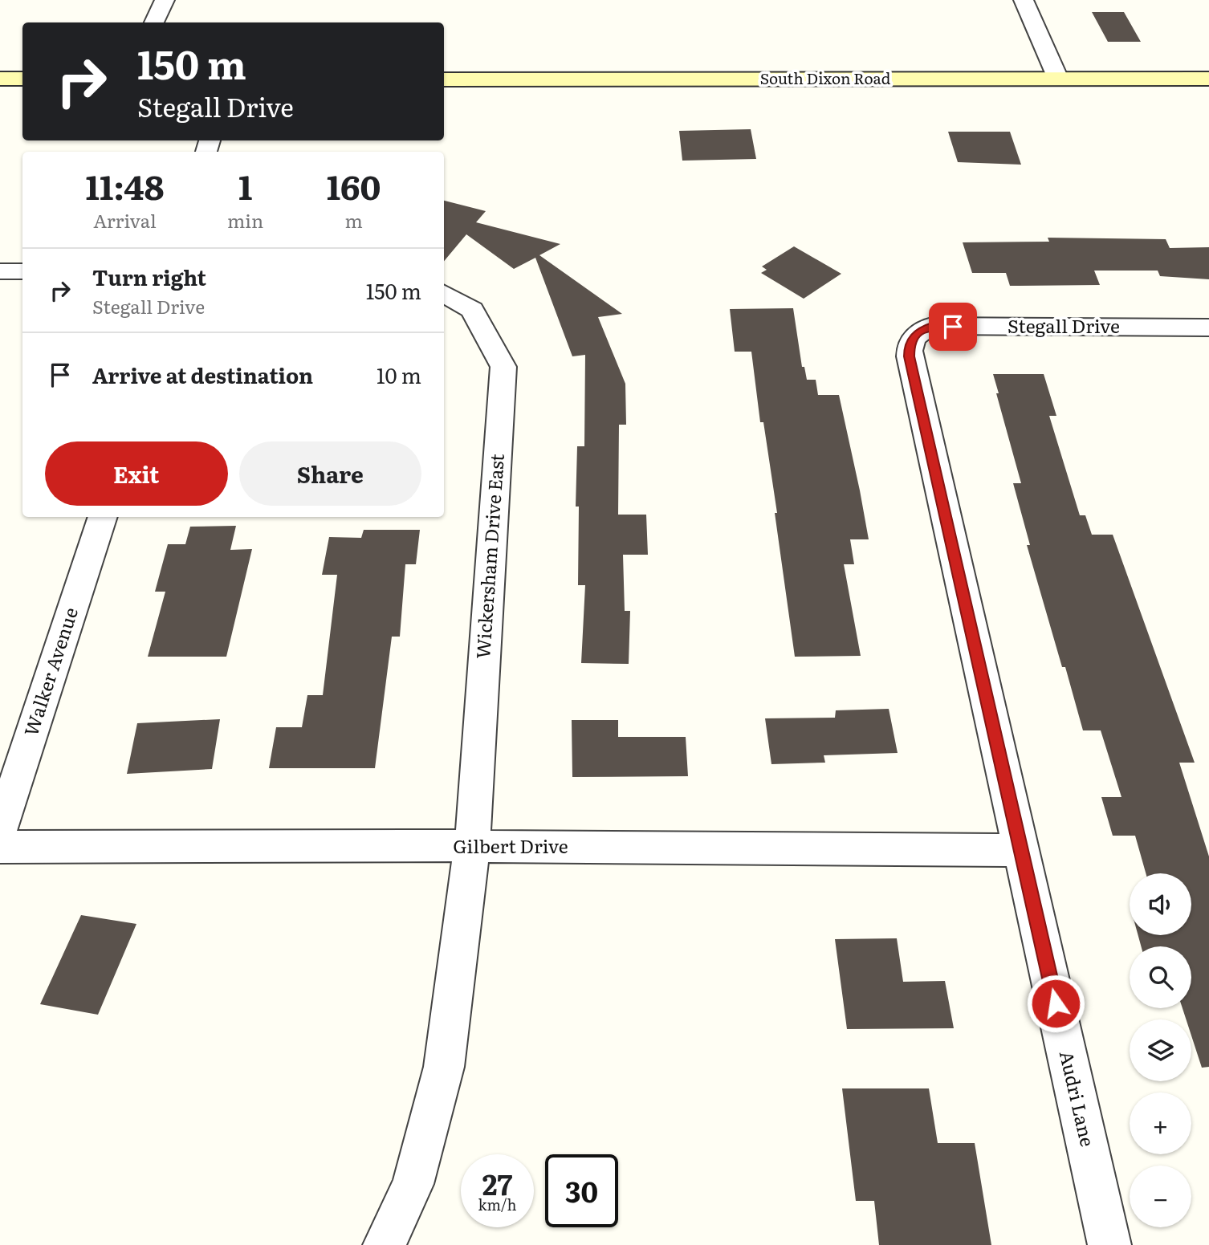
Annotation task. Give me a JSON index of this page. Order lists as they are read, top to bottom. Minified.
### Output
{"streets":{"main road":["South Dixon Road"],"street":["Stegall Drive","Wickersham Drive East","Walker Avenue","Gilbert Drive","Audri Lane"]},"crossings":[["Stegall Drive","Audri Lane"],["Wickersham Drive East","Gilbert Drive"],["Gilbert Drive","Audri Lane"]],"page":{"turn":["150 m","Stegall Drive"],"eta":["11:48","Arrival","1","min","160","m"],"list":[{"name":"Turn right","note":"Stegall Drive","value":"150 m"},{"name":"Arrive at destination","value":"10 m"}],"buttons":["Exit","Share"],"map_buttons":["+","−"],"speed":"27 km/h","limit":"30"}}
